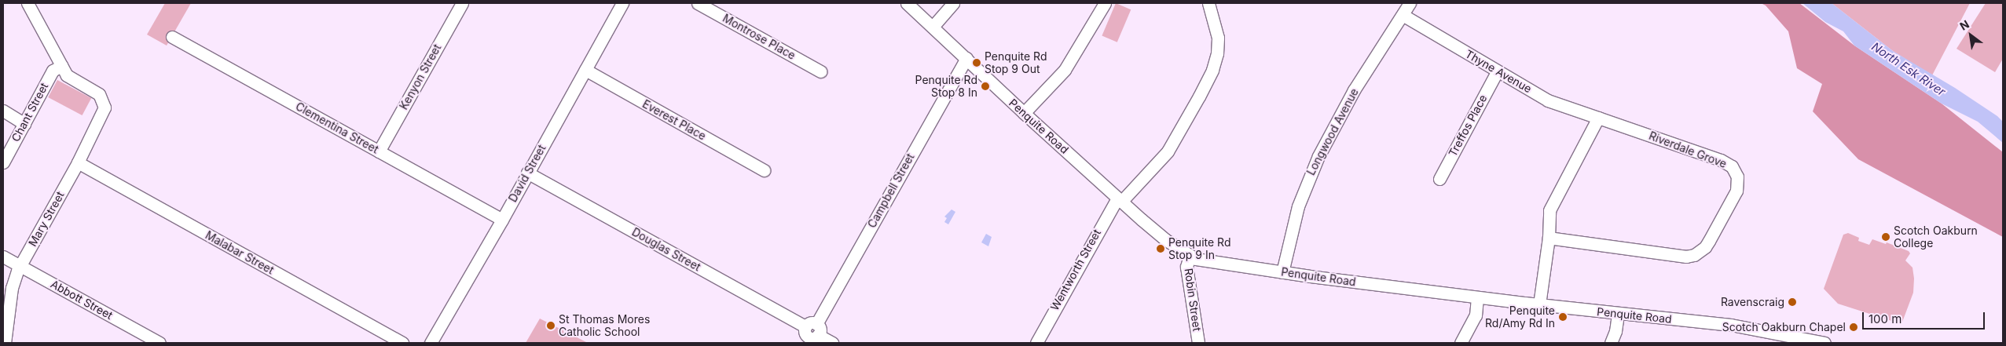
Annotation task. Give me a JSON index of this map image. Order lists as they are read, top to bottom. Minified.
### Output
{"streets":{"street":["Montrose Place","Thyne Avenue","Kenyon Street","Chant Street","Everest Place","Treffos Place","Penquite Road","Clementina Street","Longwood Avenue","Riverdale Grove","David Street","Campbell Street","Mary Street","Douglas Street","Malabar Street","Wentworth Street","Abbott Street","Robin Street"]},"crossings":[["Thyne Avenue","Treffos Place"],["Thyne Avenue","Longwood Avenue"],["Thyne Avenue","Riverdale Grove"],["Kenyon Street","Clementina Street"],["Chant Street","Mary Street"],["Everest Place","David Street"],["Penquite Road","Longwood Avenue"],["Penquite Road","Campbell Street"],["Penquite Road","Wentworth Street"],["Penquite Road","Robin Street"],["Clementina Street","David Street"],["David Street","Douglas Street"],["Campbell Street","Douglas Street"],["Mary Street","Malabar Street"],["Mary Street","Abbott Street"]],"water":["North Esk River"],"places":["Penquite Rd Stop 9 Out","Penquite Rd Stop 8 In","Scotch Oakburn College","Penquite Rd Stop 9 In","Ravenscraig","Penquite Rd/Amy Rd In","St Thomas Mores Catholic School","Scotch Oakburn Chapel"],"scale_bar":"100 m","north":"top left"}
